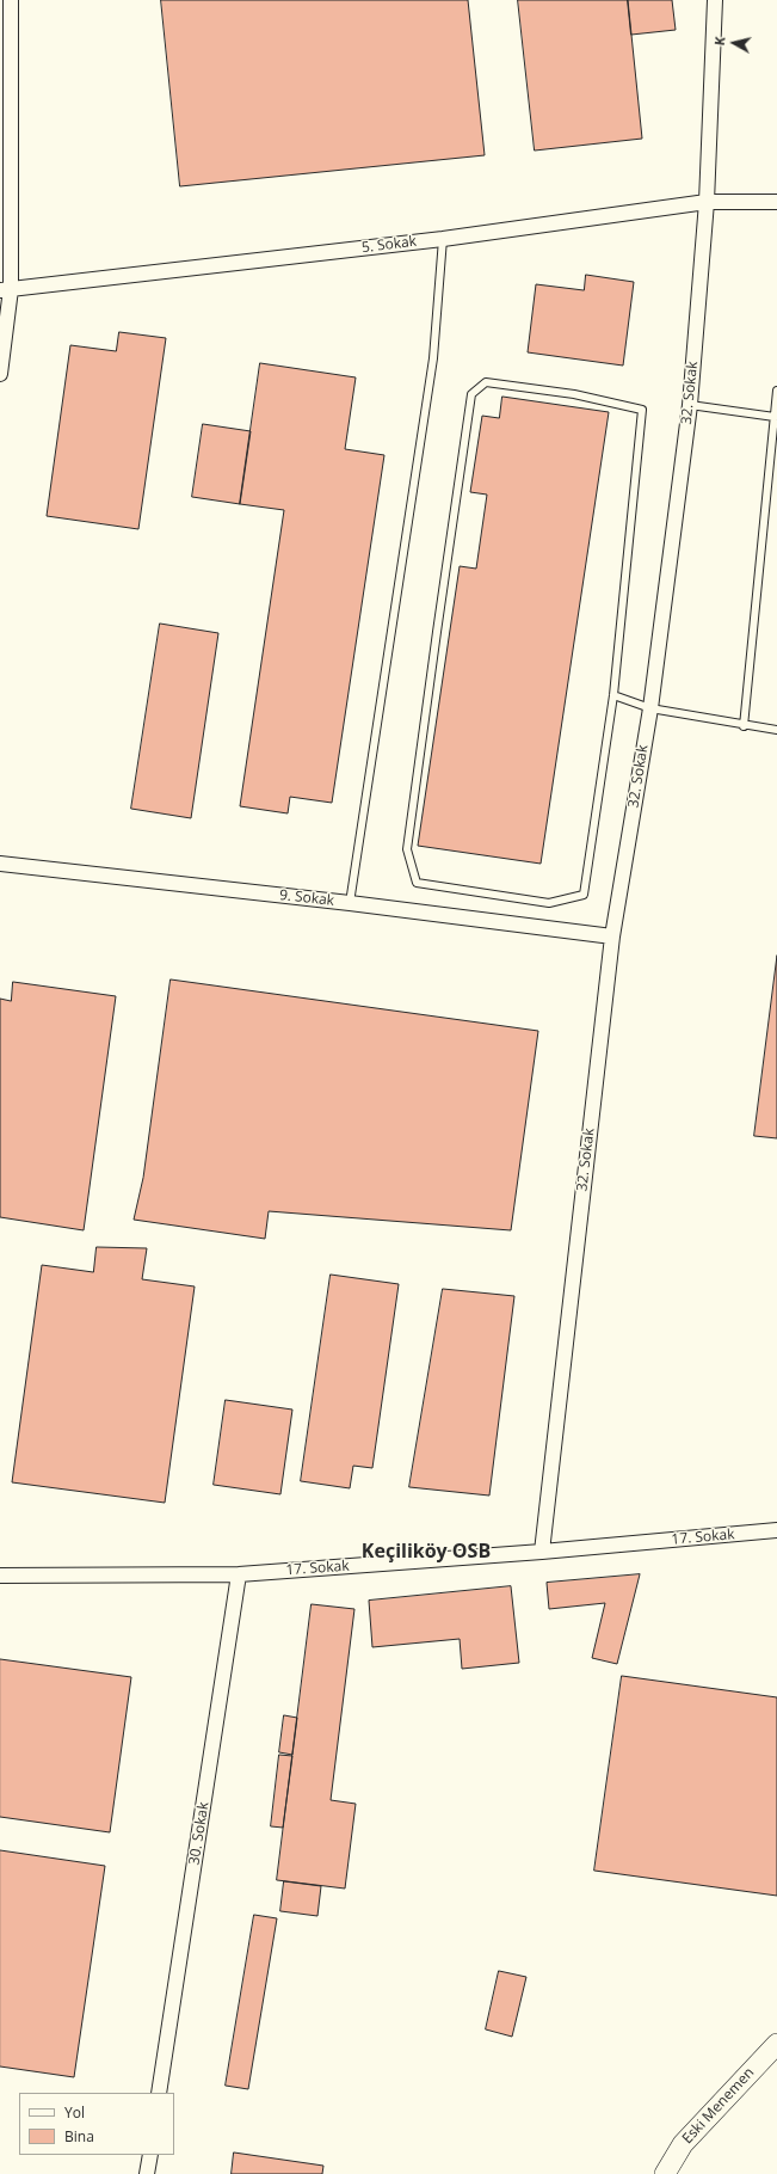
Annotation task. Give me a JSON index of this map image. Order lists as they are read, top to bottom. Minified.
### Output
{"streets":{"street":["5. Sokak","32. Sokak","9. Sokak","17. Sokak","30. Sokak","Eski Menemen"]},"crossings":[["5. Sokak","32. Sokak"],["32. Sokak","9. Sokak"],["32. Sokak","17. Sokak"],["17. Sokak","30. Sokak"]],"districts":["Keçiliköy OSB"],"legend":["Yol","Bina"],"north":"left"}
